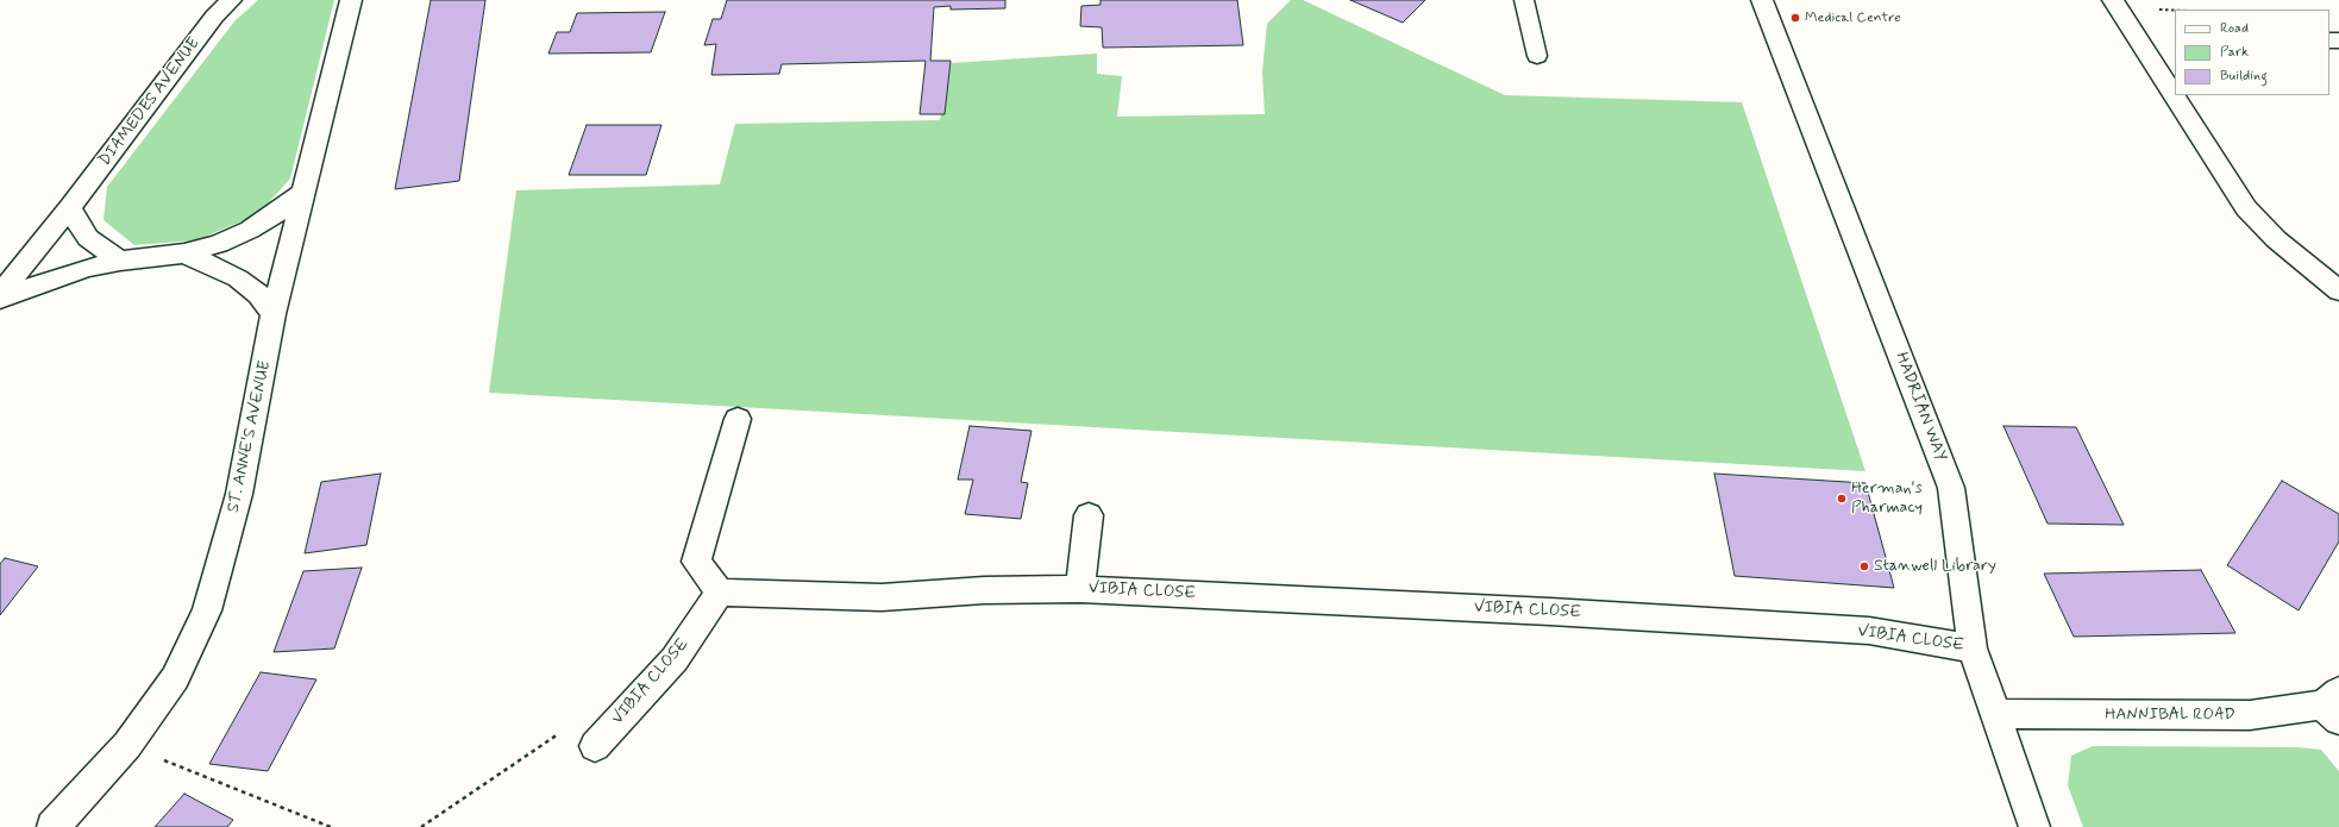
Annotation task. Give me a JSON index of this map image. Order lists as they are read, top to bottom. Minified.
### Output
{"streets":{"street":["DIAMEDES AVENUE","HADRIAN WAY","ST. ANNE'S AVENUE","VIBIA CLOSE","HANNIBAL ROAD"]},"crossings":[["HADRIAN WAY","VIBIA CLOSE"],["HADRIAN WAY","HANNIBAL ROAD"]],"places":["Medical Centre","Herman's Pharmacy","Stanwell Library"],"legend":["Road","Park","Building"]}
